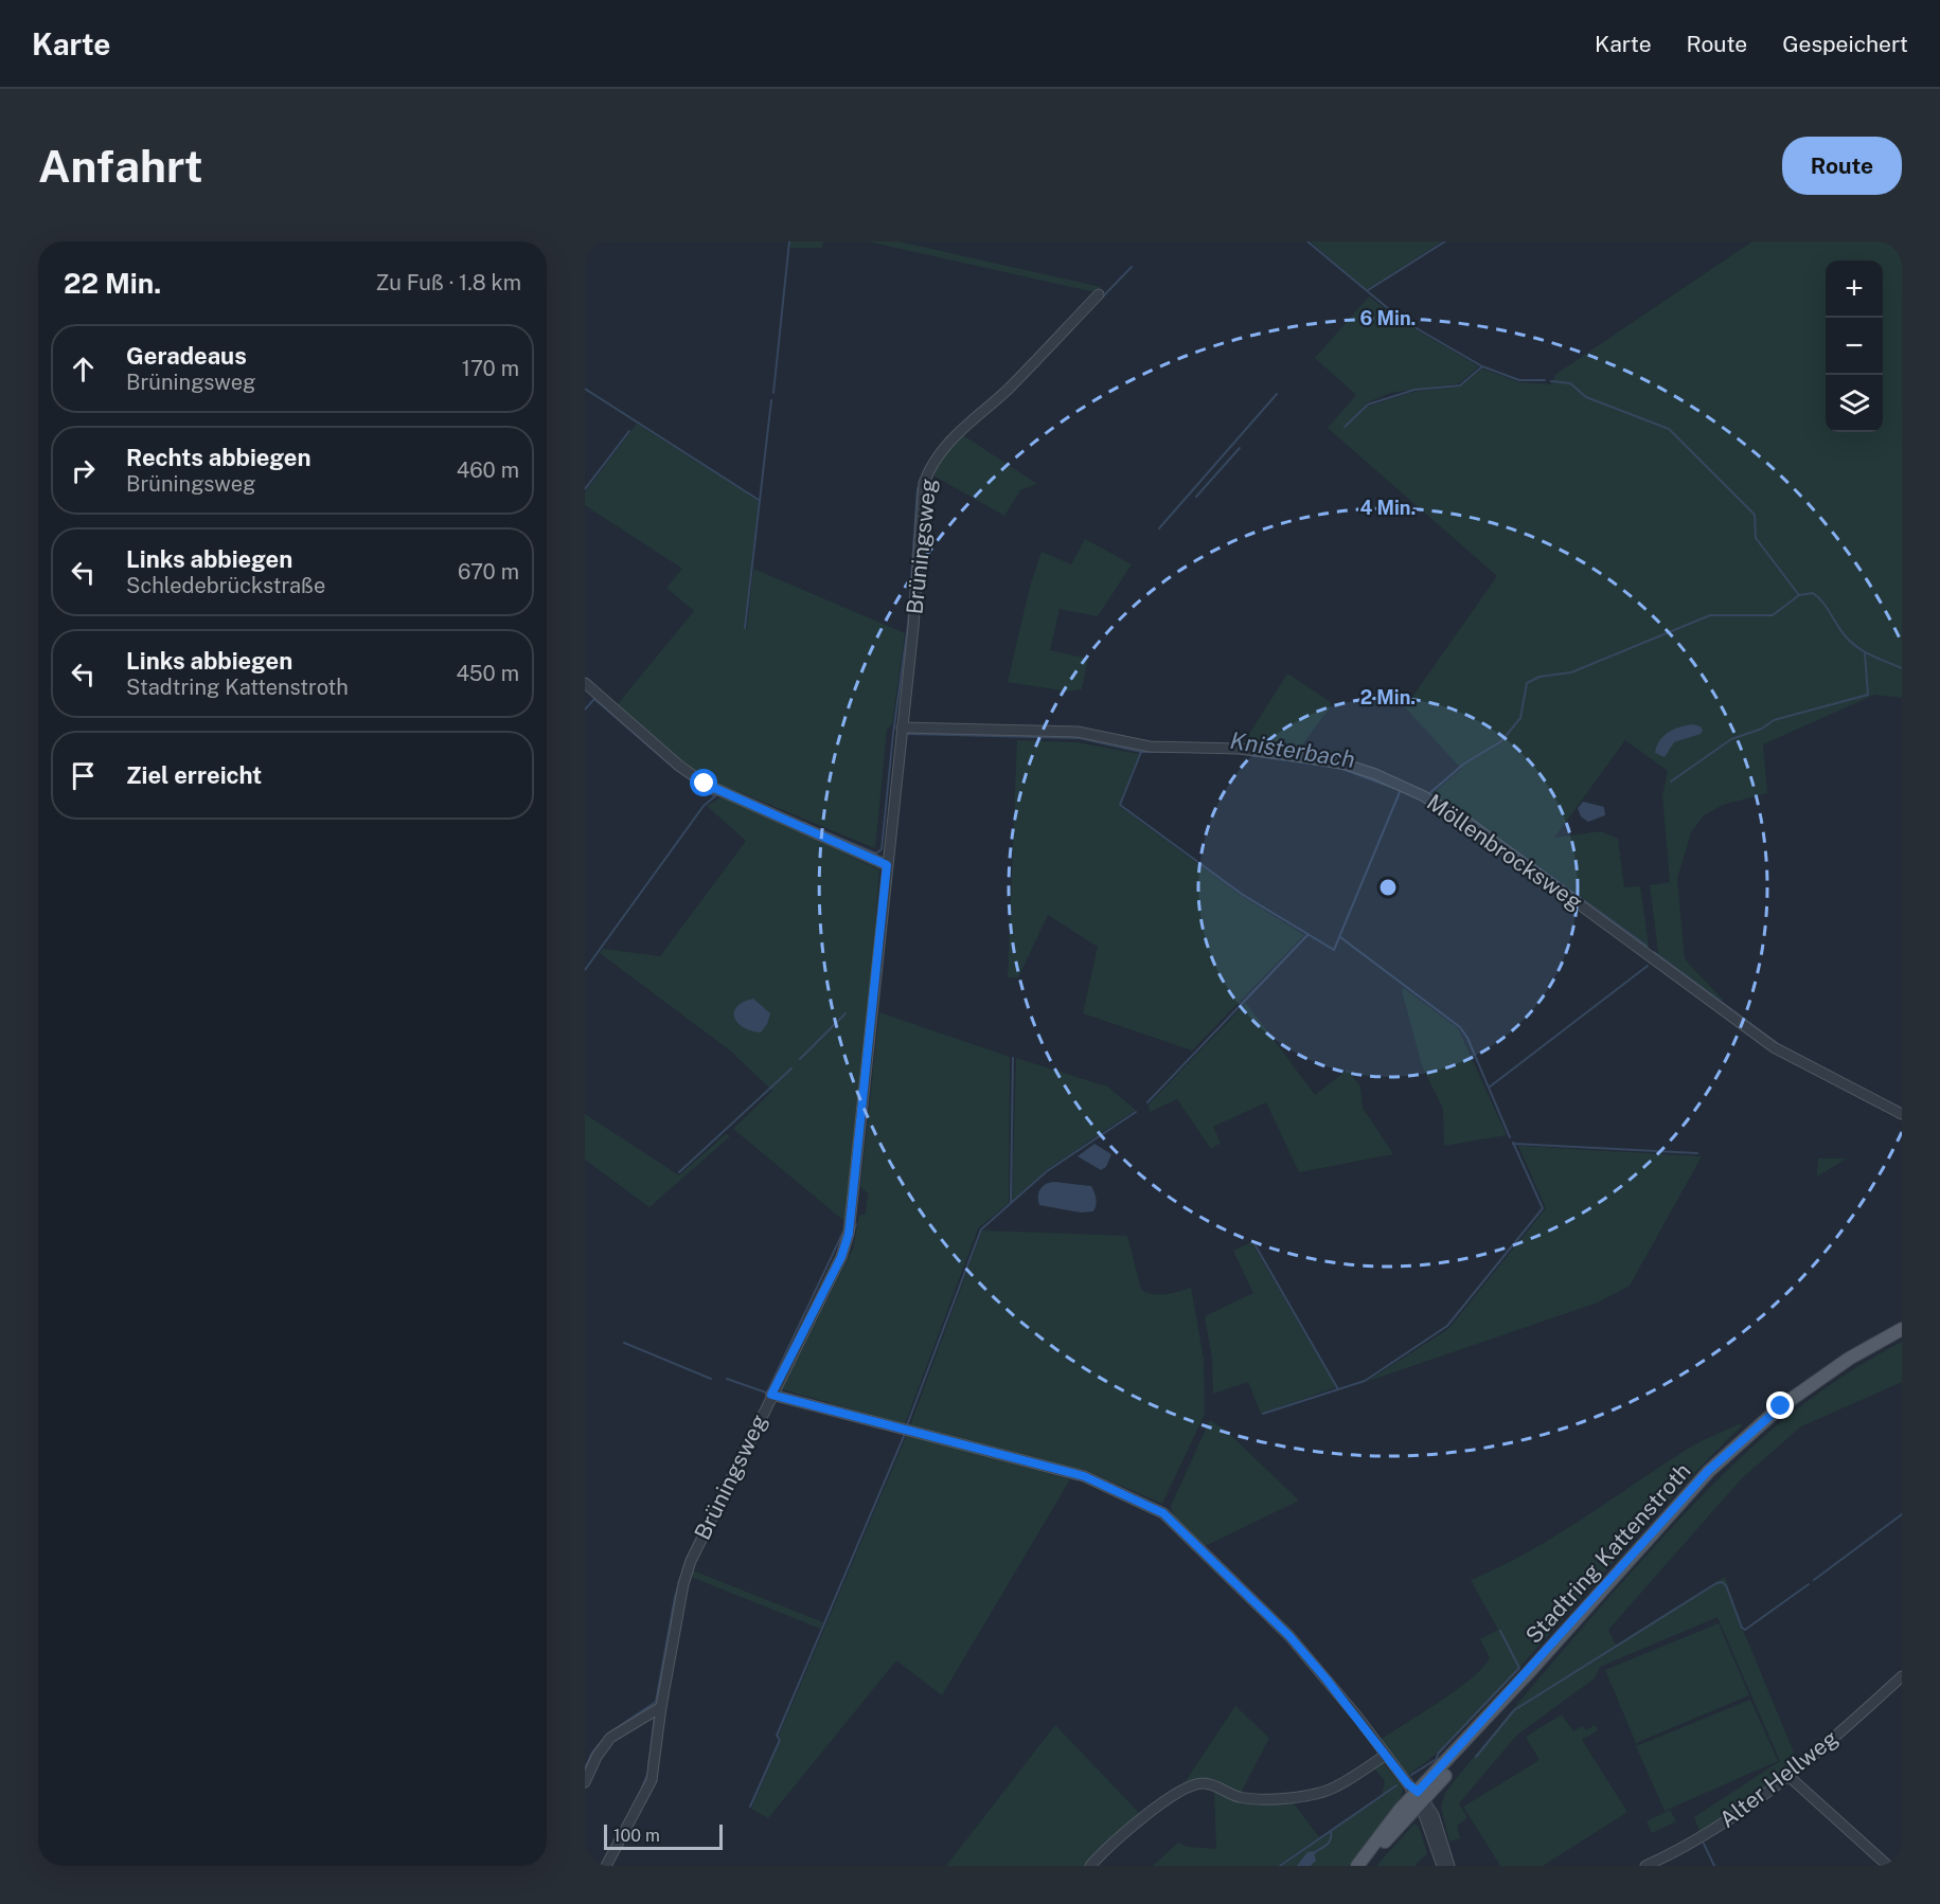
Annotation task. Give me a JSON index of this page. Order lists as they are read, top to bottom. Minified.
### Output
{"streets":{"main road":["Stadtring Kattenstroth"],"street":["Brüningsweg","Möllenbrocksweg","Alter Hellweg"]},"crossings":[["Brüningsweg","Möllenbrocksweg"]],"water":["Knisterbach"],"scale_bar":"100 m","page":{"header":"Karte","nav":["Karte","Route","Gespeichert"],"buttons":"Route","title":"Anfahrt","heading":["22 Min.","Zu Fuß · 1.8 km"],"map_buttons":["+","−"],"list":[["Geradeaus","Brüningsweg","170 m"],["Rechts abbiegen","Brüningsweg","460 m"],["Links abbiegen","Schledebrückstraße","670 m"],["Links abbiegen","Stadtring Kattenstroth","450 m"],"Ziel erreicht"],"scale":"100 m"},"rings":["6 Min.","4 Min.","2 Min."]}
